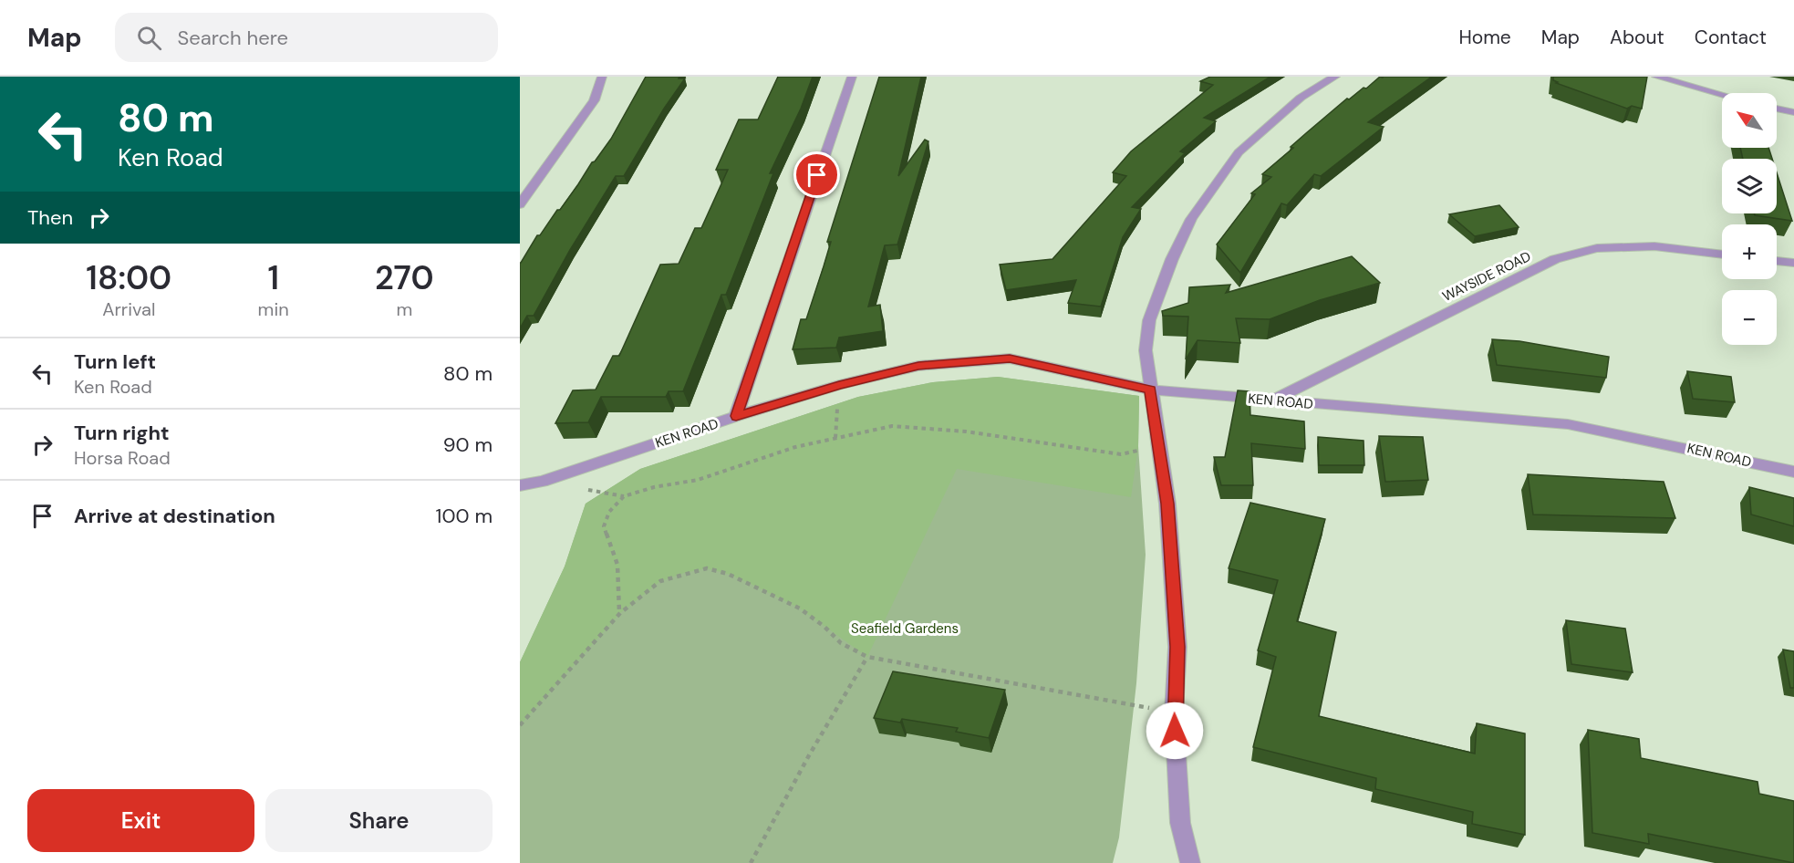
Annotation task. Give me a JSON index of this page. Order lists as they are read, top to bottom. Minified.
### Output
{"streets":{"street":["WAYSIDE ROAD","KEN ROAD"]},"crossings":[["WAYSIDE ROAD","KEN ROAD"]],"parks":["Seafield Gardens"],"north":"top left","page":{"header":"Map","search":"Search here","nav":["Home","Map","About","Contact"],"turn":["80 m","Ken Road"],"map_buttons":["+","−"],"then":"Then","eta":["18:00","Arrival","1","min","270","m"],"list":[{"name":"Turn left","note":"Ken Road","value":"80 m"},{"name":"Turn right","note":"Horsa Road","value":"90 m"},{"name":"Arrive at destination","value":"100 m"}],"buttons":["Exit","Share"]}}
